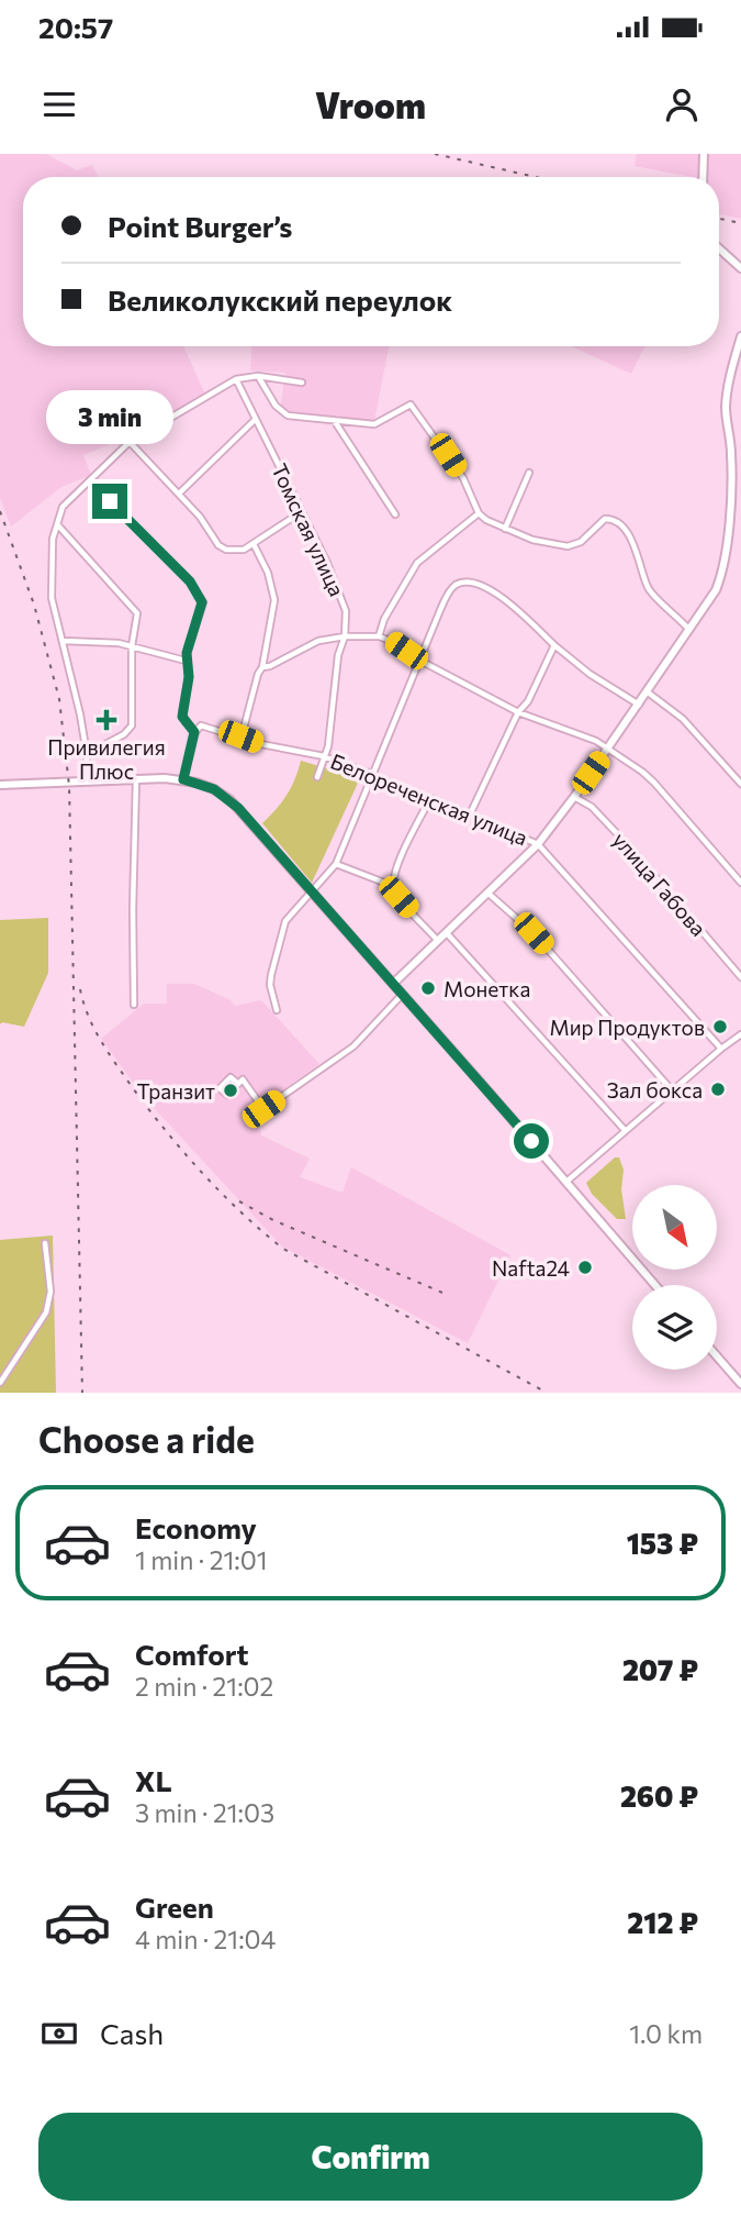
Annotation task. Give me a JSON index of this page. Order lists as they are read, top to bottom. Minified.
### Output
{"streets":{"street":["Томская улица","Белореченская улица","улица Габова"]},"crossings":[["Томская улица","Белореченская улица"]],"places":{"health":["Привилегия Плюс"],"other":["Монетка","Мир Продуктов","Зал бокса","Транзит","Nafta24"]},"north":"bottom right","page":{"status":"20:57","header":"Vroom","banner":["Point Burger’s","Великолукский переулок"],"bubble":"3 min","heading":"Choose a ride","list":[{"name":"Economy","note":"1 min · 21:01","value":"153 ₽"},{"name":"Comfort","note":"2 min · 21:02","value":"207 ₽"},{"name":"XL","note":"3 min · 21:03","value":"260 ₽"},{"name":"Green","note":"4 min · 21:04","value":"212 ₽"}],"pay":["Cash","1.0 km"],"buttons":"Confirm"}}
